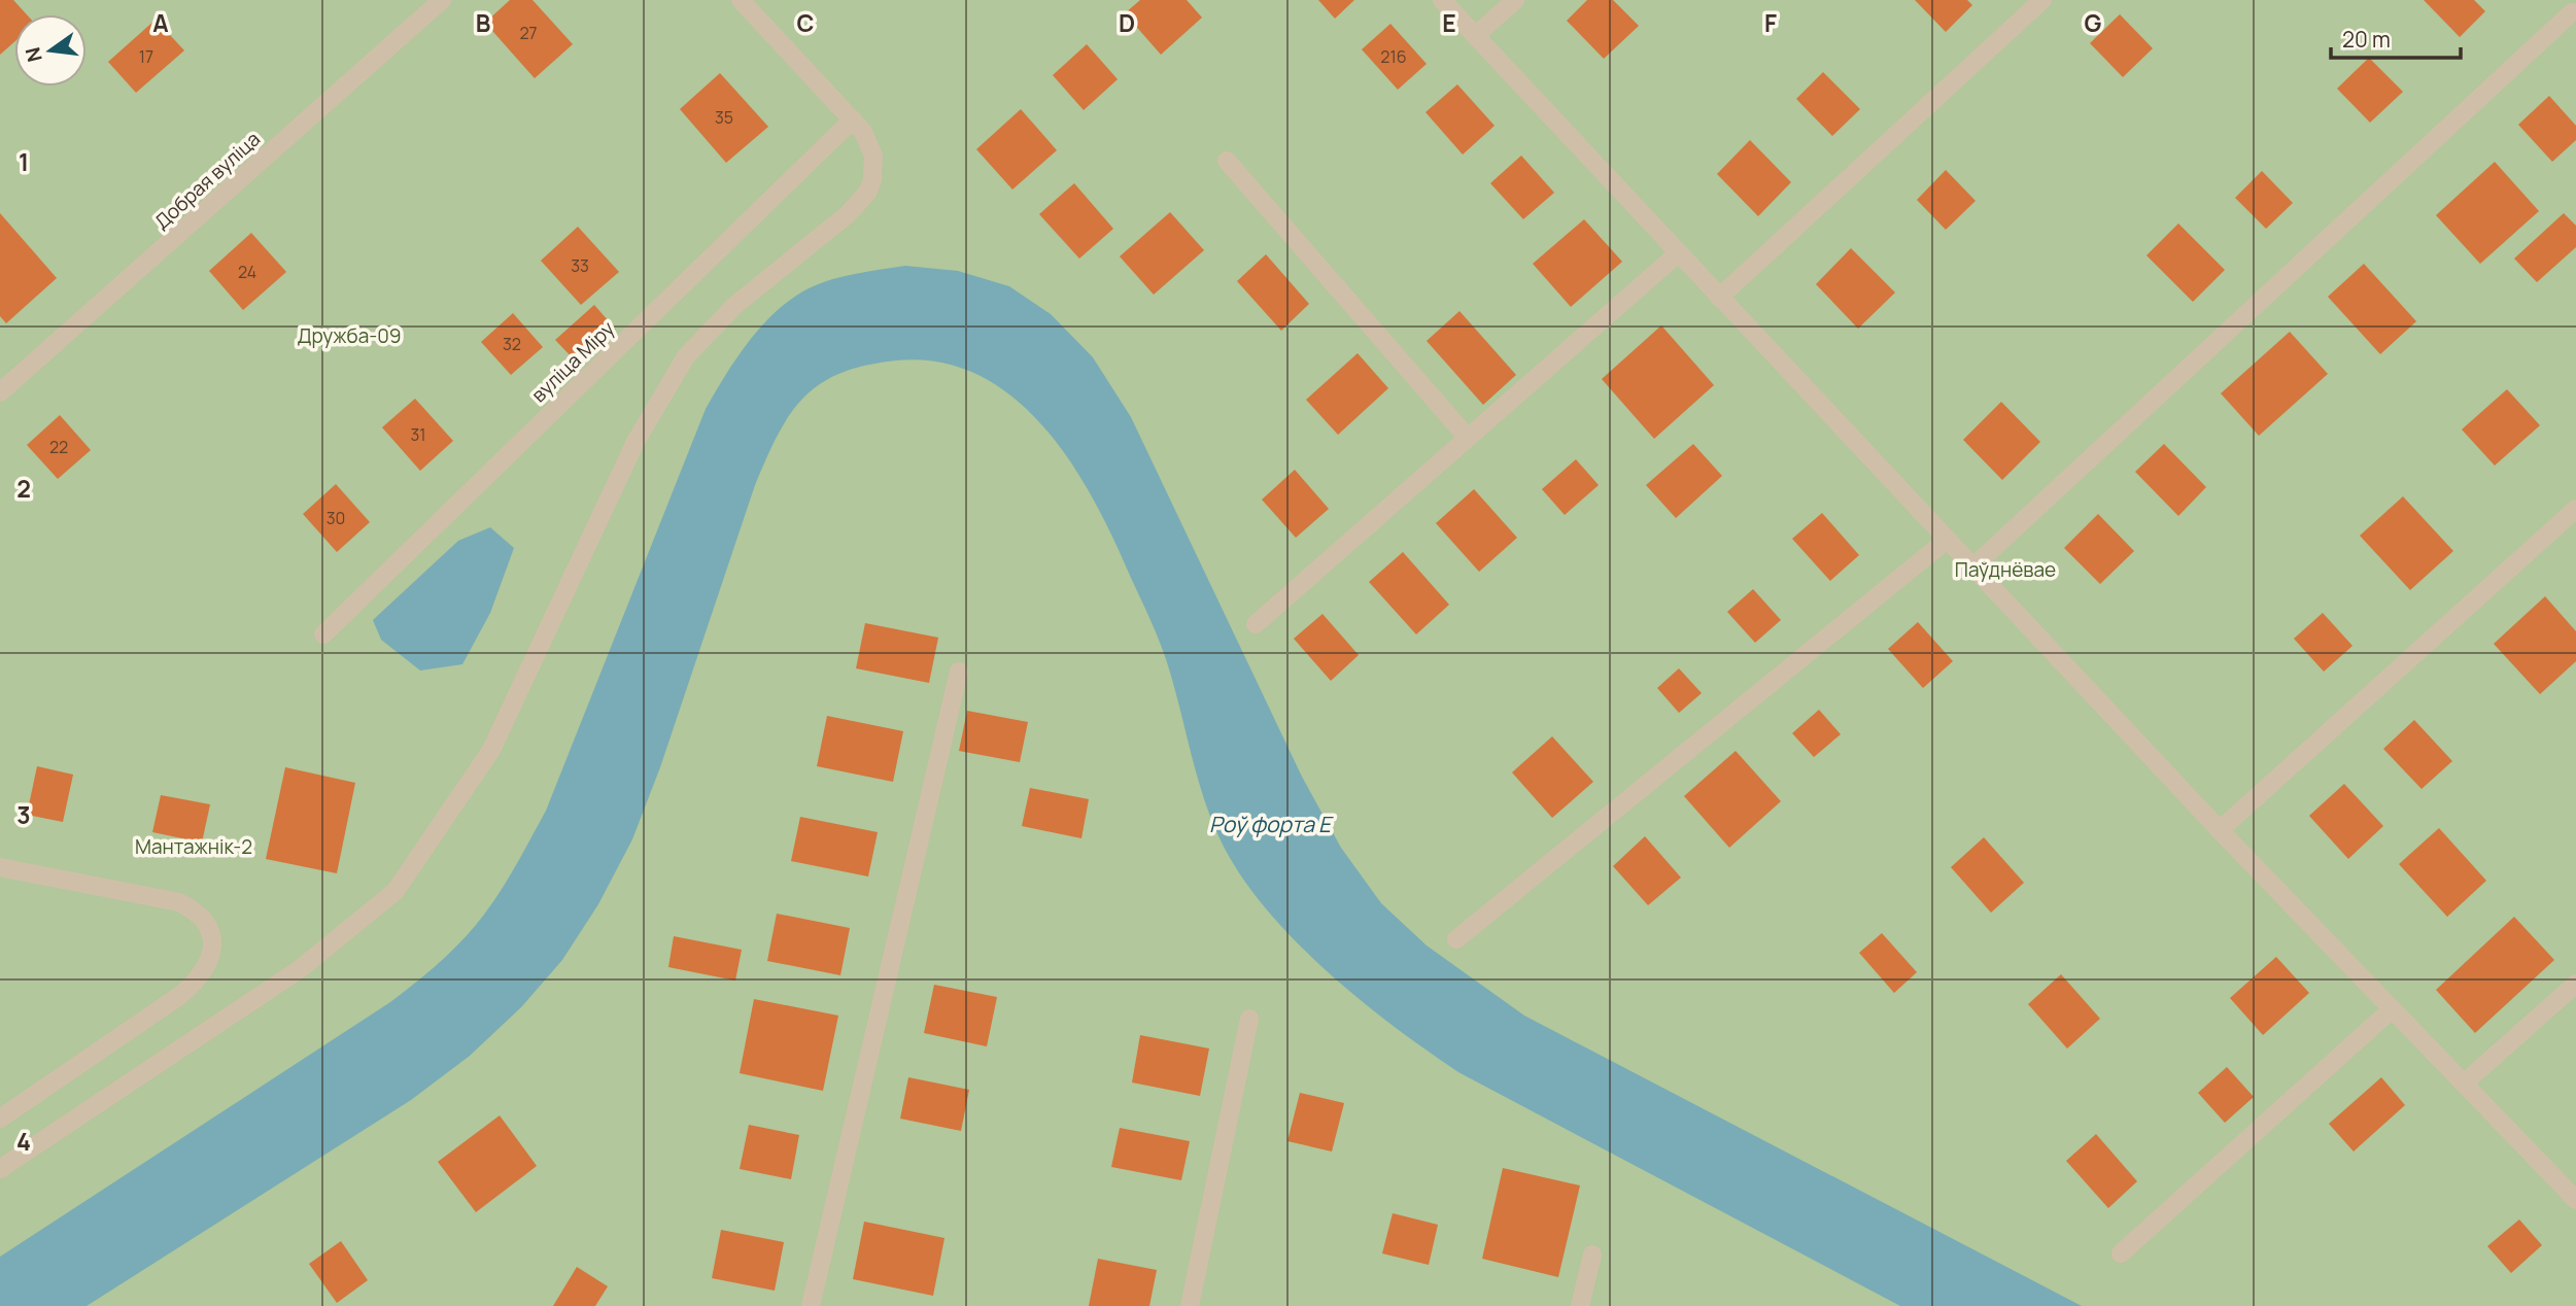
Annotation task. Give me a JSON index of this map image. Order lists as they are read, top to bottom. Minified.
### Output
{"streets":{"lane":["Добрая вуліца","вуліца Міру"]},"water":["Роў форта Е"],"parks":["Дружба-09","Паўднёвае","Мантажнік-2"],"house_numbers":["27","17","216","35","33","24","32","31","22","30"],"scale_bar":"20 m","north":"left","grid":{"columns":["A","B","C","D","E","F","G"],"rows":["1","2","3","4"]}}
